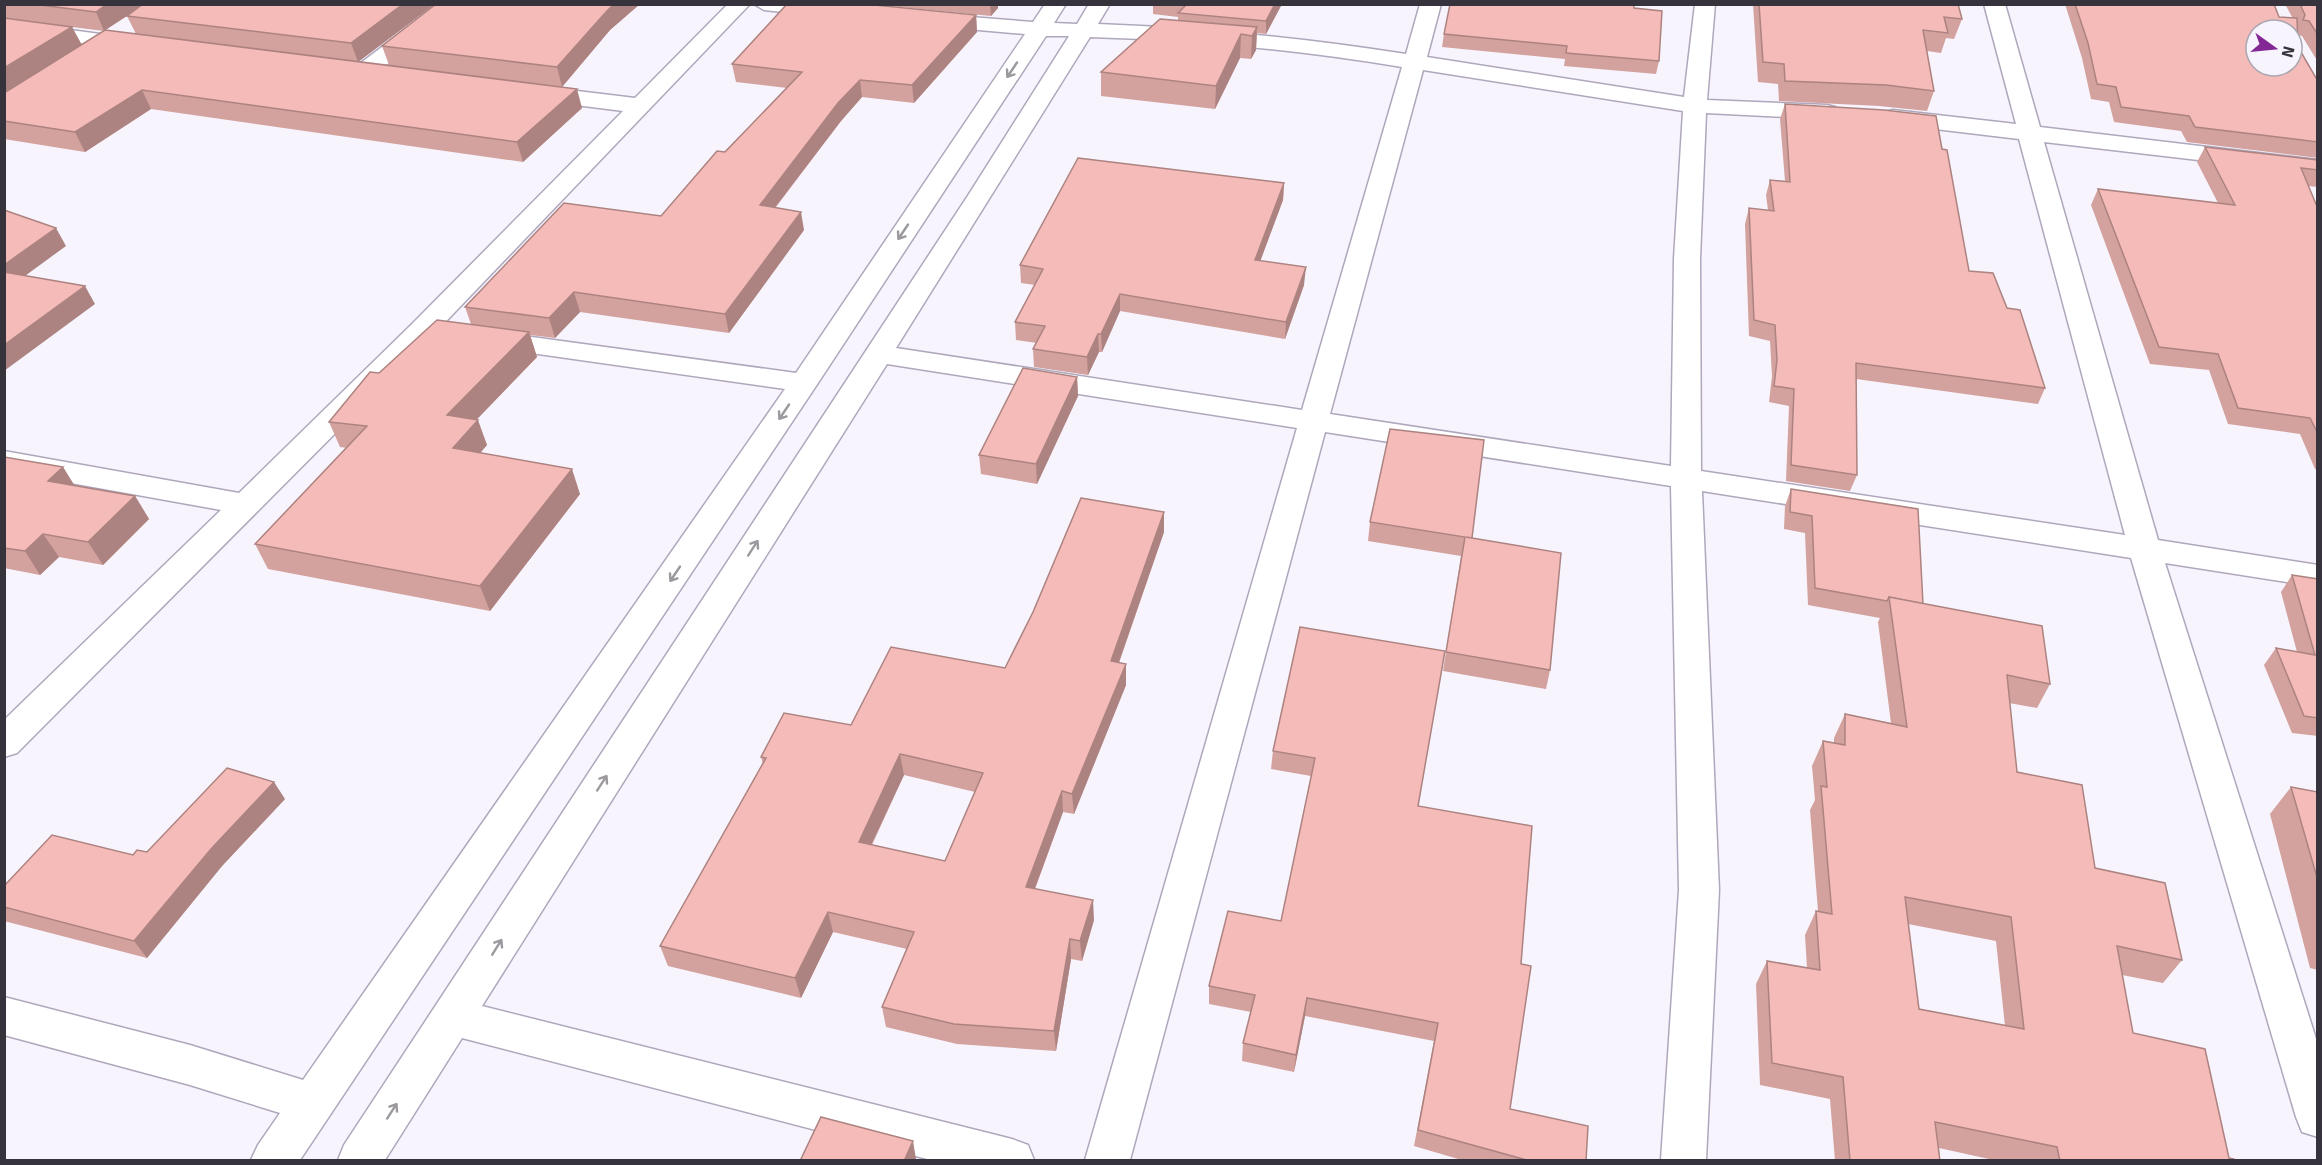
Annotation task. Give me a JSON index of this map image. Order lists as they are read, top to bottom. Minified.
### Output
{"north":"right"}
